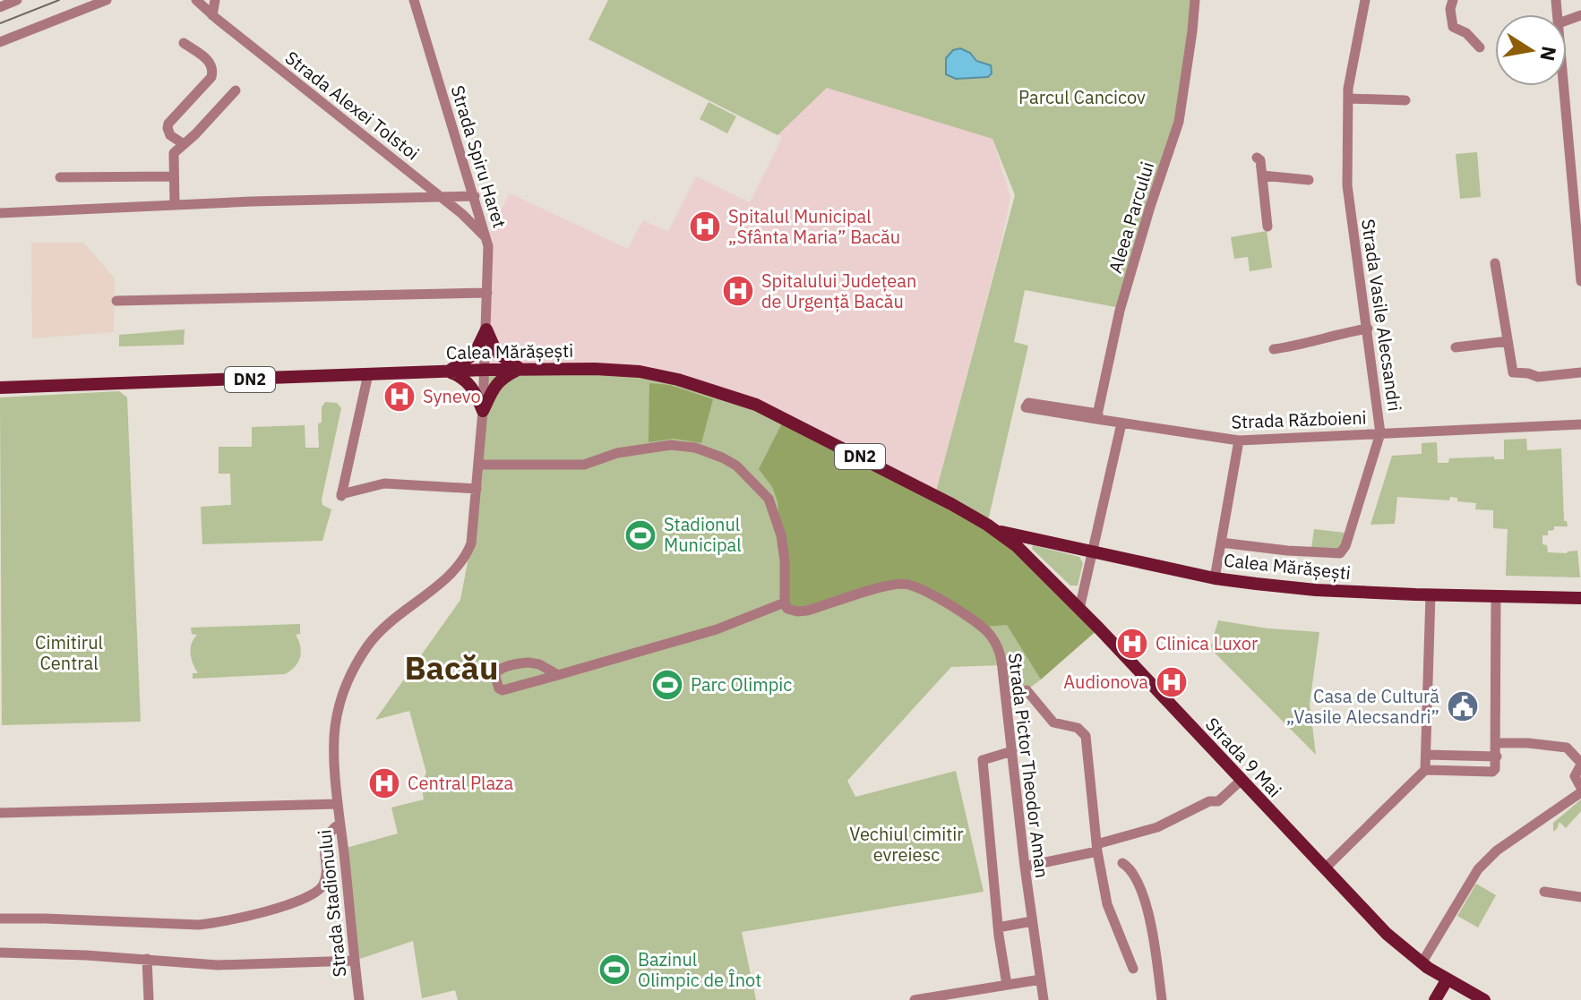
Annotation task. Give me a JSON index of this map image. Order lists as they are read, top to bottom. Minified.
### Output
{"streets":{"main road":["Calea Mărășești","DN2","Strada 9 Mai"],"street":["Strada Alexei Tolstoi","Strada Spiru Haret","Aleea Parcului","Strada Vasile Alecsandri","Strada Războieni","Strada Pictor Theodor Aman","Strada Stadionului"]},"crossings":[["Strada Alexei Tolstoi","Strada Spiru Haret"],["Strada Spiru Haret","Calea Mărășești"],["Strada Spiru Haret","Strada Stadionului"],["Strada Vasile Alecsandri","Strada Războieni"],["Calea Mărășești","Strada 9 Mai"]],"districts":["Bacău"],"parks":["Parcul Cancicov","Cimitirul Central","Vechiul cimitir evreiesc"],"places":{"hospital":["Spitalul Municipal „Sfânta Maria” Bacău","Spitalului Județean de Urgență Bacău","Synevo","Clinica Luxor","Audionova","Central Plaza"],"sports":["Stadionul Municipal","Parc Olimpic","Bazinul Olimpic de Înot"],"public building":["Casa de Cultură „Vasile Alecsandri”"]},"north":"right"}
